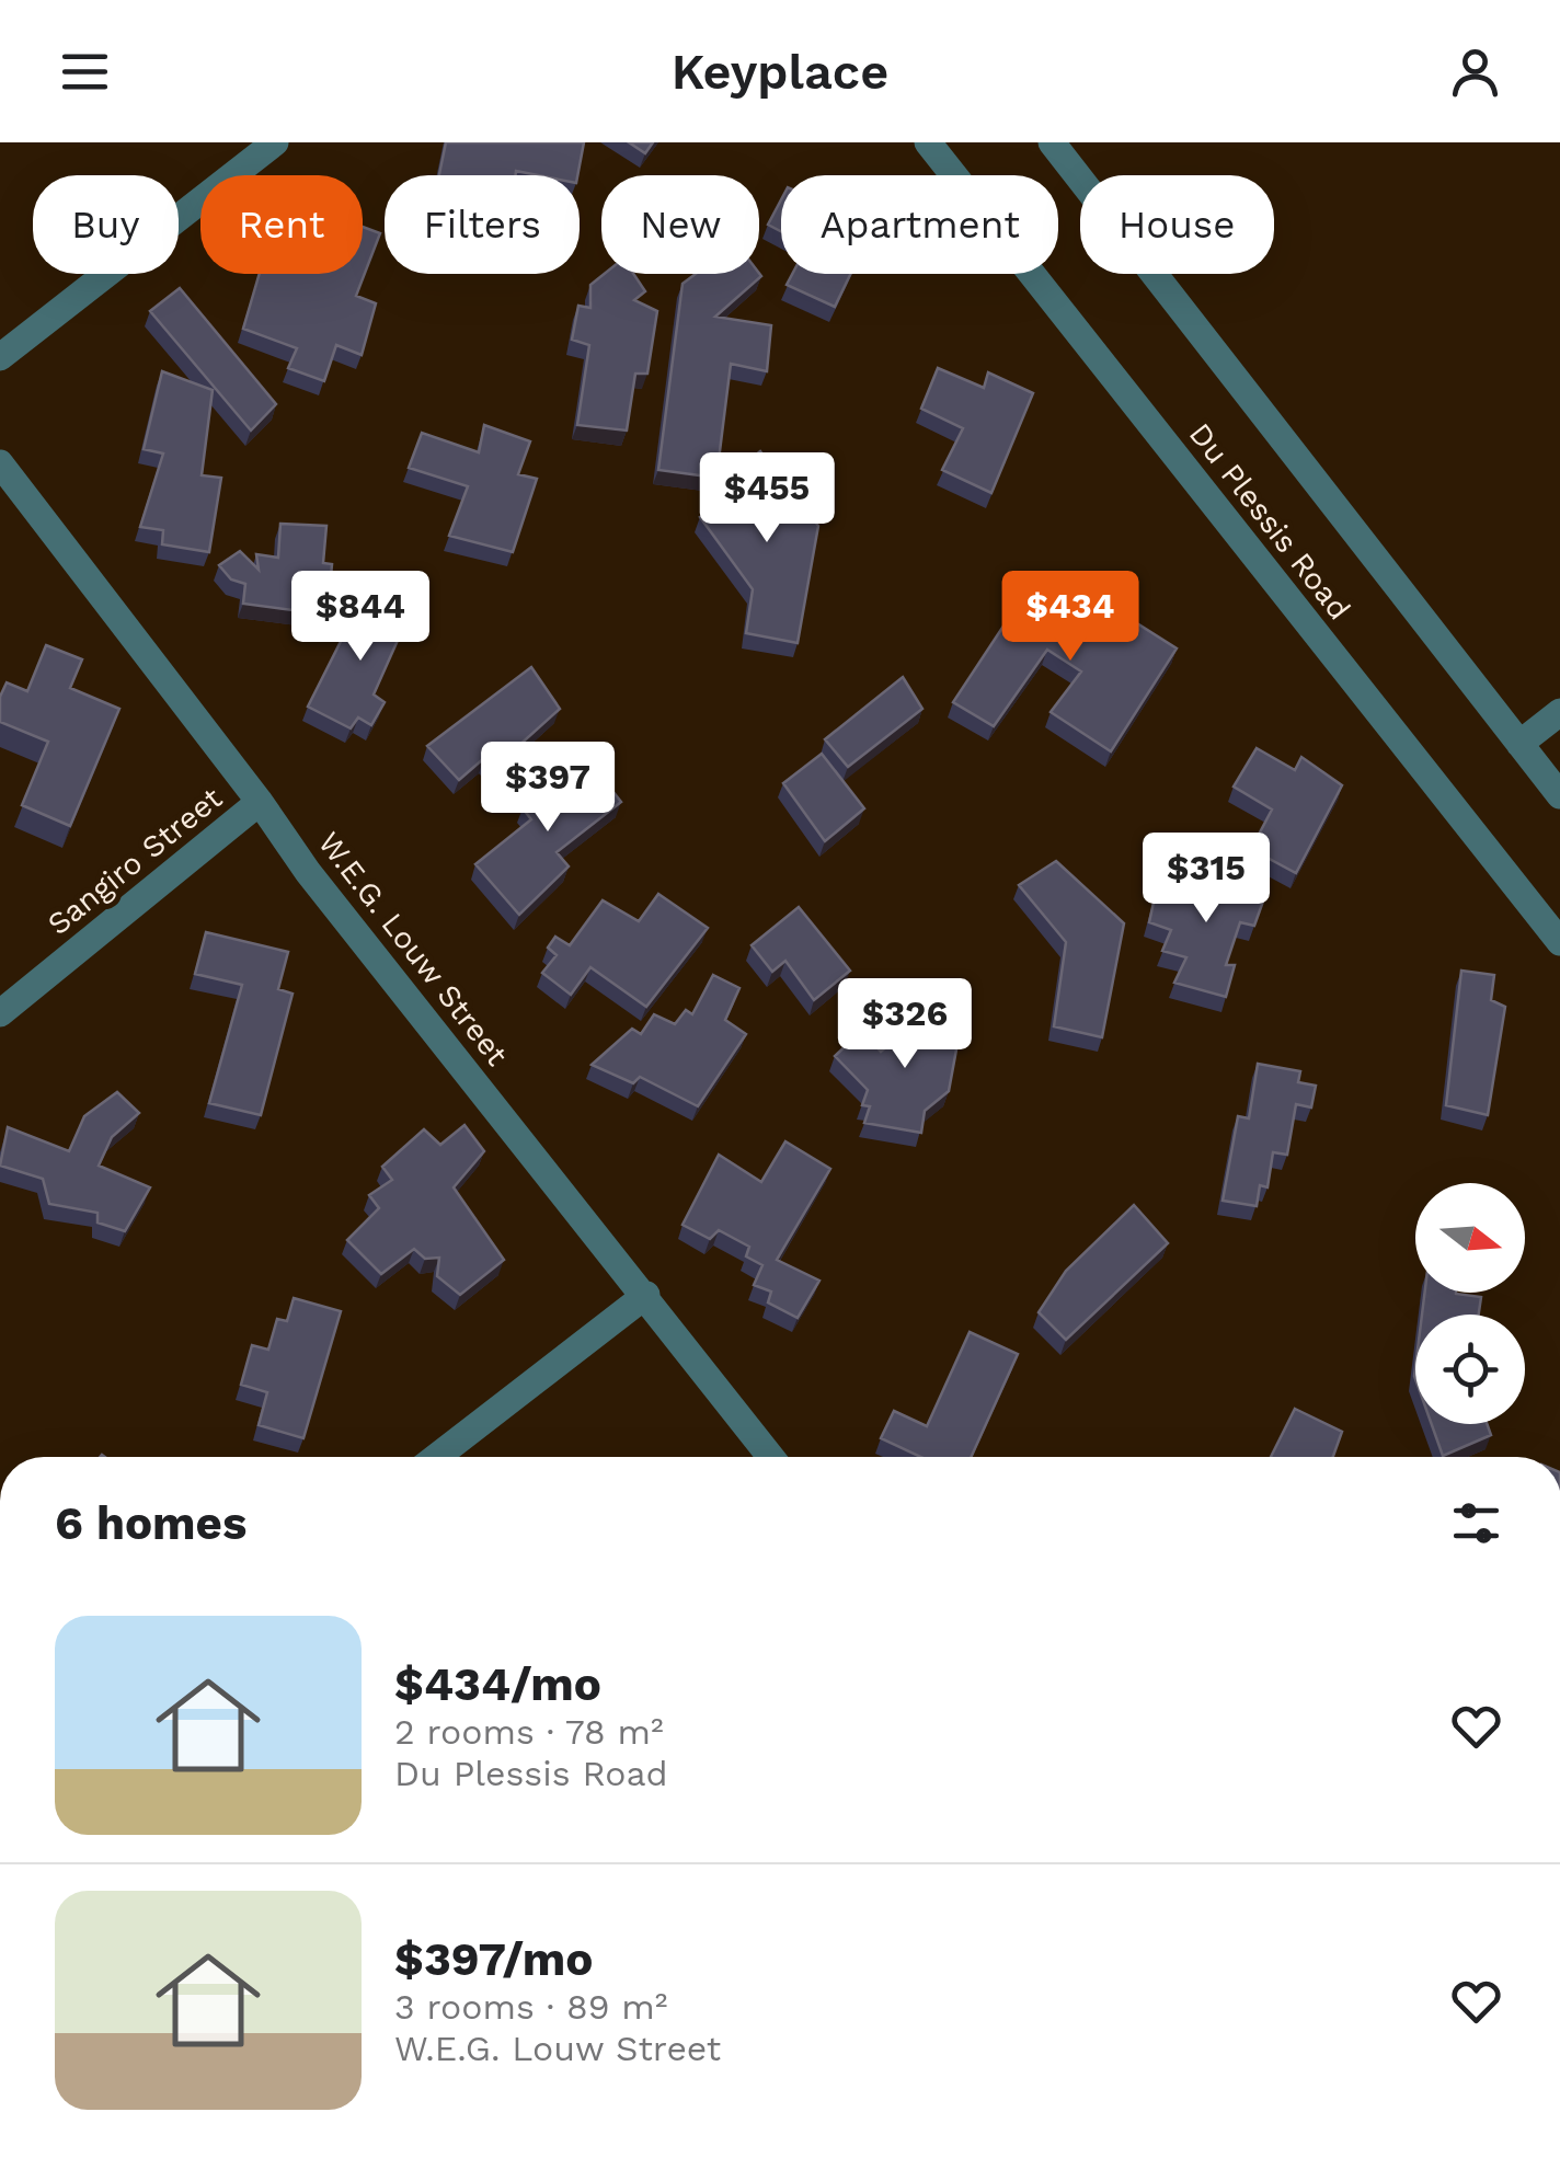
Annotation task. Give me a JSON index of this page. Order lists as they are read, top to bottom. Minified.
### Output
{"streets":{"street":["Du Plessis Road","Sangiro Street","W.E.G. Louw Street"]},"crossings":[["Sangiro Street","W.E.G. Louw Street"]],"north":"right","page":{"header":"Keyplace","chip":["Buy","Rent","Filters","New","Apartment","House"],"price":["$455","$844","$434","$397","$315","$326"],"heading":"6 homes","list":[{"name":"$434/mo","note":"2 rooms · 78 m² · Du Plessis Road"},{"name":"$397/mo","note":"3 rooms · 89 m² · W.E.G. Louw Street"}]}}
